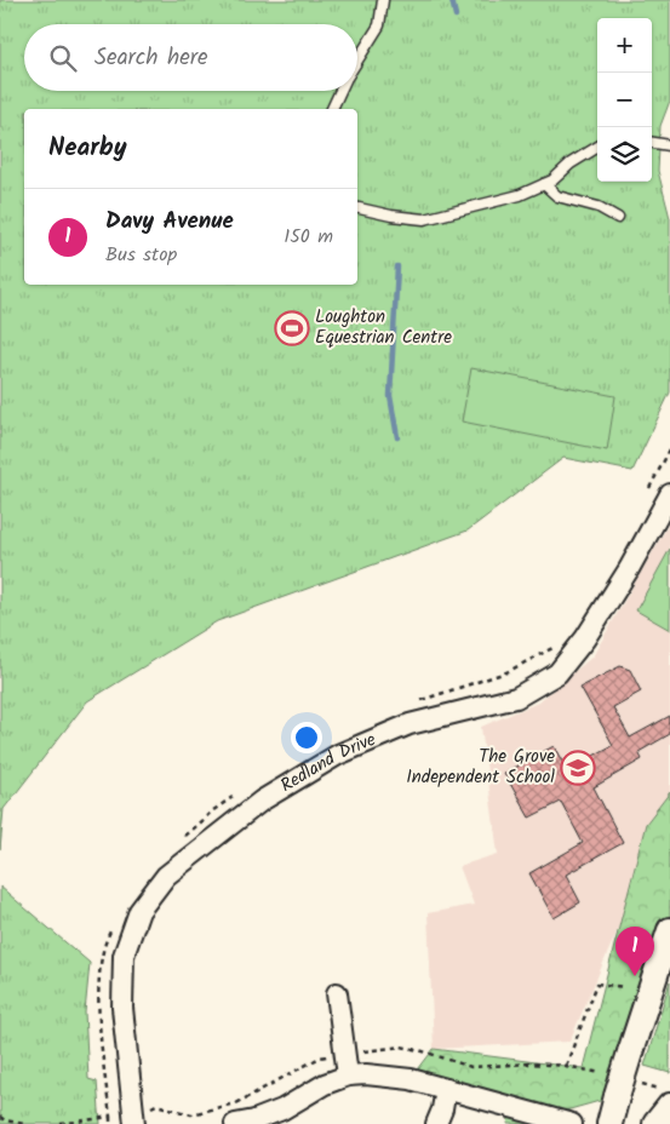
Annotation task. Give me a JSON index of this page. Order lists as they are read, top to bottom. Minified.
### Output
{"streets":{"street":["Redland Drive"]},"places":{"sports":["Loughton Equestrian Centre"],"school or university":["The Grove Independent School"]},"page":{"map_buttons":["+","−"],"search":"Search here","heading":"Nearby","list":[{"mark":"1","name":"Davy Avenue","note":"Bus stop","value":"150 m"}],"pins":"1"}}
